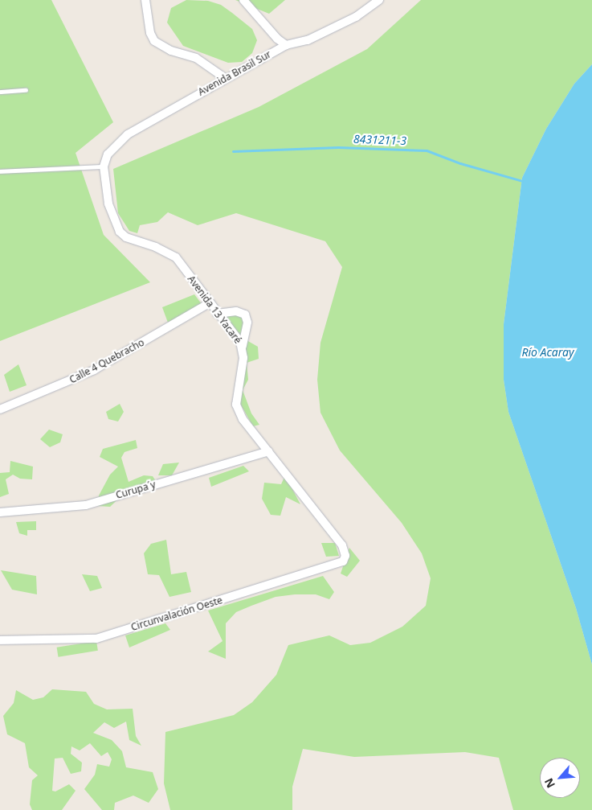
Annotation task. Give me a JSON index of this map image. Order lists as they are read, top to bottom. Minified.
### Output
{"streets":{"street":["Avenida Brasil Sur","Avenida 13 Yacaré","Calle 4 Quebracho","Curupa´y","Circunvalación Oeste"]},"crossings":[["Avenida Brasil Sur","Avenida 13 Yacaré"],["Avenida 13 Yacaré","Calle 4 Quebracho"],["Avenida 13 Yacaré","Curupa´y"],["Avenida 13 Yacaré","Circunvalación Oeste"]],"water":["8431211-3","Río Acaray"],"north":"bottom left"}
